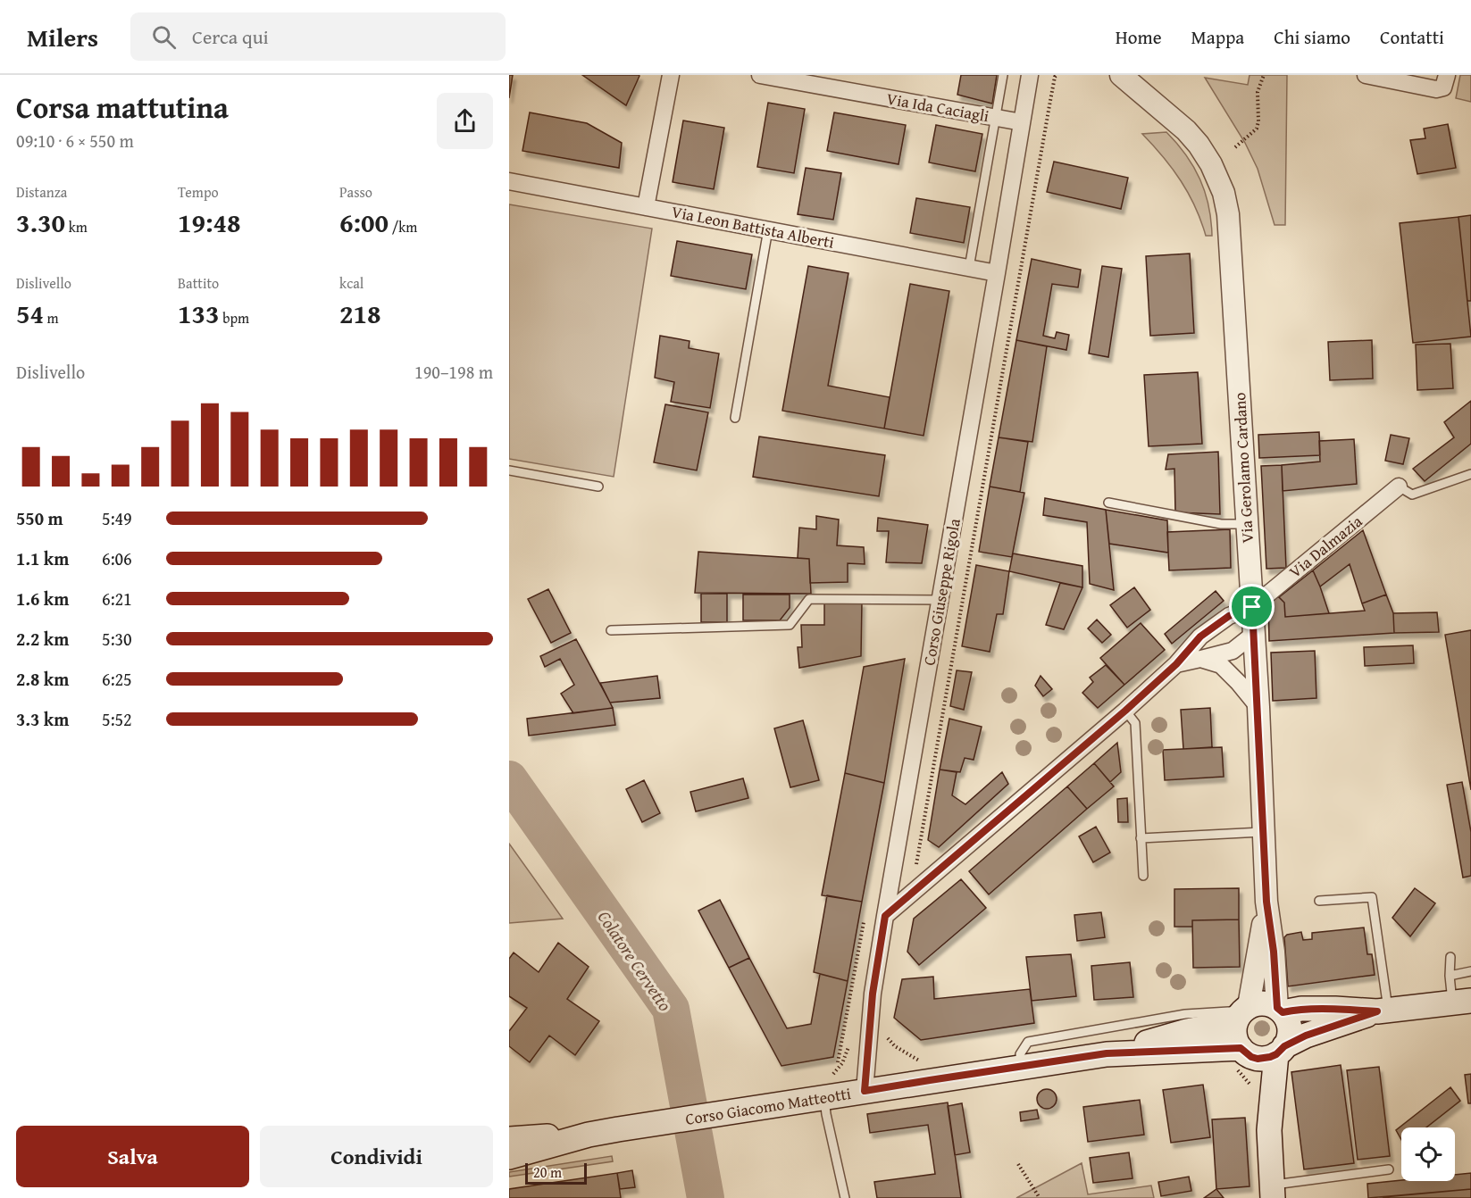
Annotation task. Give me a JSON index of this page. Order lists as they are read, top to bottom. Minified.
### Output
{"streets":{"main road":["Corso Giacomo Matteotti"],"street":["Via Ida Caciagli","Via Leon Battista Alberti","Via Gerolamo Cardano","Via Dalmazia","Corso Giuseppe Rigola"]},"crossings":[["Via Ida Caciagli","Corso Giuseppe Rigola"],["Via Leon Battista Alberti","Corso Giuseppe Rigola"],["Via Gerolamo Cardano","Via Dalmazia"],["Via Gerolamo Cardano","Corso Giacomo Matteotti"],["Via Dalmazia","Corso Giuseppe Rigola"],["Corso Giuseppe Rigola","Corso Giacomo Matteotti"]],"water":["Colatore Cervetto"],"scale_bar":"20 m","page":{"header":"Milers","search":"Cerca qui","nav":["Home","Mappa","Chi siamo","Contatti"],"heading":["Corsa mattutina","09:10 · 6 × 550 m"],"stats":[["Distanza","3.30 km"],["Tempo","19:48"],["Passo","6:00 /km"],["Dislivello","54 m"],["Battito","133 bpm"],["kcal","218"]],"chart":["Dislivello","190–198 m"],"list":[{"name":"550 m","note":"5:49"},{"name":"1.1 km","note":"6:06"},{"name":"1.6 km","note":"6:21"},{"name":"2.2 km","note":"5:30"},{"name":"2.8 km","note":"6:25"},{"name":"3.3 km","note":"5:52"}],"buttons":["Salva","Condividi"],"scale":"20 m"}}
